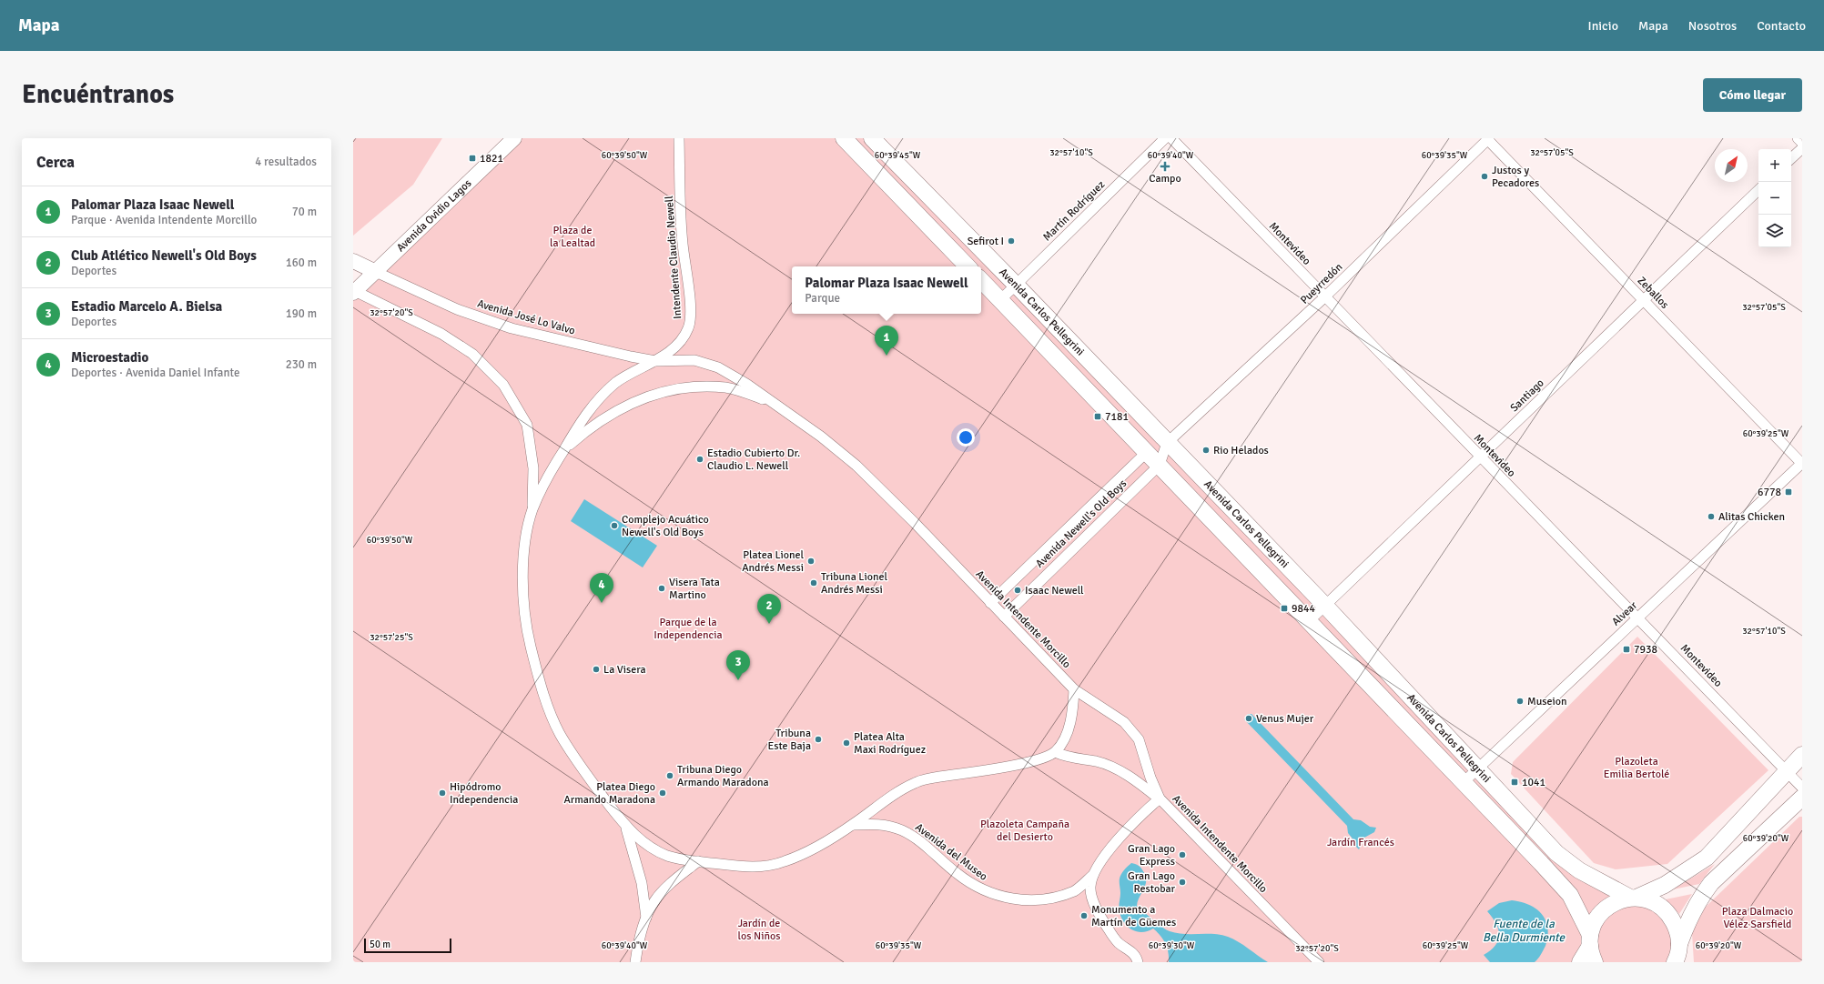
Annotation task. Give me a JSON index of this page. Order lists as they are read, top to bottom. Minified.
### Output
{"streets":{"main road":["Avenida Ovidio Lagos","Avenida Carlos Pellegrini"],"street":["Martín Rodríguez","Montevideo","Intendente Claudio Newell","Pueyrredón","Zeballos","Avenida José Lo Valvo","Santiago","Avenida Newell's Old Boys","Alvear","Avenida Intendente Morcillo","Avenida del Museo"]},"crossings":[["Martín Rodríguez","Avenida Carlos Pellegrini"],["Avenida Ovidio Lagos","Avenida José Lo Valvo"],["Montevideo","Pueyrredón"],["Montevideo","Santiago"],["Montevideo","Alvear"],["Intendente Claudio Newell","Avenida José Lo Valvo"],["Intendente Claudio Newell","Avenida Intendente Morcillo"],["Pueyrredón","Zeballos"],["Pueyrredón","Avenida Carlos Pellegrini"],["Pueyrredón","Avenida Newell's Old Boys"],["Zeballos","Santiago"],["Zeballos","Alvear"],["Avenida Carlos Pellegrini","Santiago"],["Avenida Carlos Pellegrini","Avenida Newell's Old Boys"],["Avenida Carlos Pellegrini","Alvear"],["Avenida José Lo Valvo","Avenida Intendente Morcillo"],["Avenida Newell's Old Boys","Avenida Intendente Morcillo"]],"water":["Fuente de la Bella Durmiente"],"parks":["Plaza de la Lealtad","Parque de la Independencia","Plazoleta Emilia Bertolé","Plazoleta Campaña del Desierto","Jardín Francés","Plaza Dalmacio Vélez Sarsfield","Jardín de los Niños"],"places":{"transit":["1821","7181","6778","9844","7938","1041"],"health":["Campo"],"other":["Justos y Pecadores","Sefirot I","Rio Helados","Estadio Cubierto Dr. Claudio L. Newell","Alitas Chicken","Complejo Acuático Newell's Old Boys","Platea Lionel Andrés Messi","Tribuna Lionel Andrés Messi","Visera Tata Martino","Isaac Newell","La Visera","Museion","Venus Mujer","Tribuna Este Baja","Platea Alta Maxi Rodríguez","Tribuna Diego Armando Maradona","Hipódromo Independencia","Platea Diego Armando Maradona","Gran Lago Express","Gran Lago Restobar","Monumento a Martín de Güemes"]},"scale_bar":"50 m","north":"top right","page":{"header":"Mapa","nav":["Inicio","Mapa","Nosotros","Contacto"],"buttons":"Cómo llegar","title":"Encuéntranos","heading":["Cerca","4 resultados"],"map_buttons":["+","−"],"list":[{"mark":"1","name":"Palomar Plaza Isaac Newell","note":"Parque · Avenida Intendente Morcillo","value":"70 m"},{"mark":"2","name":"Club Atlético Newell's Old Boys","note":"Deportes","value":"160 m"},{"mark":"3","name":"Estadio Marcelo A. Bielsa","note":"Deportes","value":"190 m"},{"mark":"4","name":"Microestadio","note":"Deportes · Avenida Daniel Infante","value":"230 m"}],"popup":["Palomar Plaza Isaac Newell","Parque"],"pins":["1","4","2","3"],"scale":"50 m"},"coordinates":["32°57'05\"S","32°57'10\"S","60°39'50\"W","60°39'45\"W","60°39'40\"W","60°39'35\"W","32°57'20\"S","60°39'25\"W","32°57'25\"S","60°39'20\"W","60°39'30\"W"]}
